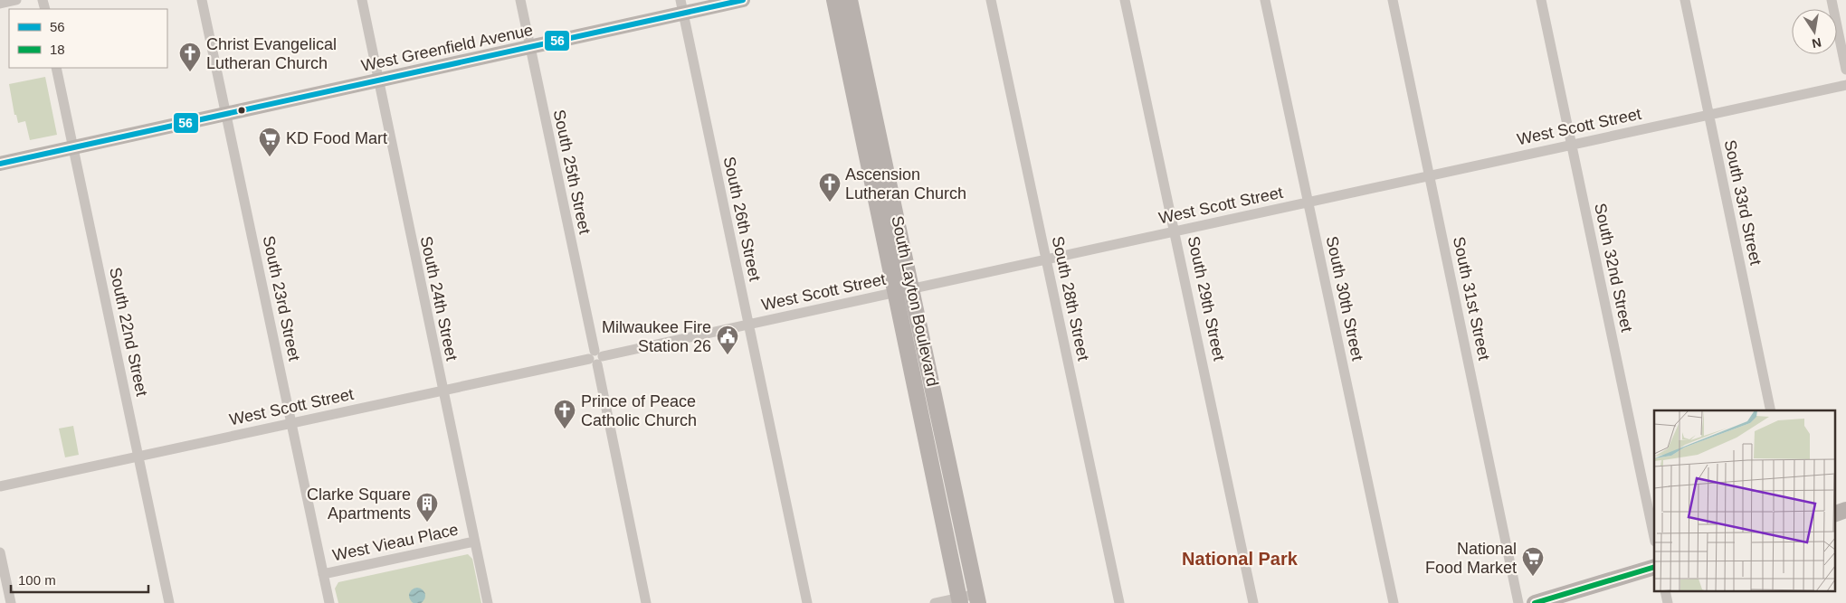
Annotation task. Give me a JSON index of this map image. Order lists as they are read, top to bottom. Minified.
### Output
{"streets":{"main road":["West Greenfield Avenue","South Layton Boulevard"],"street":["West Scott Street","South 25th Street","South 33rd Street","South 26th Street","South 32nd Street","South 23rd Street","South 24th Street","South 28th Street","South 29th Street","South 30th Street","South 31st Street","South 22nd Street","West Vieau Place"]},"crossings":[["West Greenfield Avenue","South 25th Street"],["West Greenfield Avenue","South 26th Street"],["West Greenfield Avenue","South 23rd Street"],["West Greenfield Avenue","South 24th Street"],["West Greenfield Avenue","South 22nd Street"],["West Scott Street","South 25th Street"],["West Scott Street","South 33rd Street"],["West Scott Street","South 26th Street"],["West Scott Street","South 32nd Street"],["West Scott Street","South 23rd Street"],["West Scott Street","South 24th Street"],["West Scott Street","South 28th Street"],["West Scott Street","South 29th Street"],["West Scott Street","South 30th Street"],["West Scott Street","South 31st Street"],["West Scott Street","South Layton Boulevard"],["West Scott Street","South 22nd Street"],["South 23rd Street","West Vieau Place"],["South 24th Street","West Vieau Place"]],"districts":["National Park"],"places":{"church":["Christ Evangelical Lutheran Church","Ascension Lutheran Church","Prince of Peace Catholic Church"],"supermarket":["KD Food Mart","National Food Market"],"public building":["Milwaukee Fire Station 26"],"building":["Clarke Square Apartments"]},"lines":["transit line 56","transit line 18"],"legend":["56","18"],"scale_bar":"100 m","north":"bottom"}
